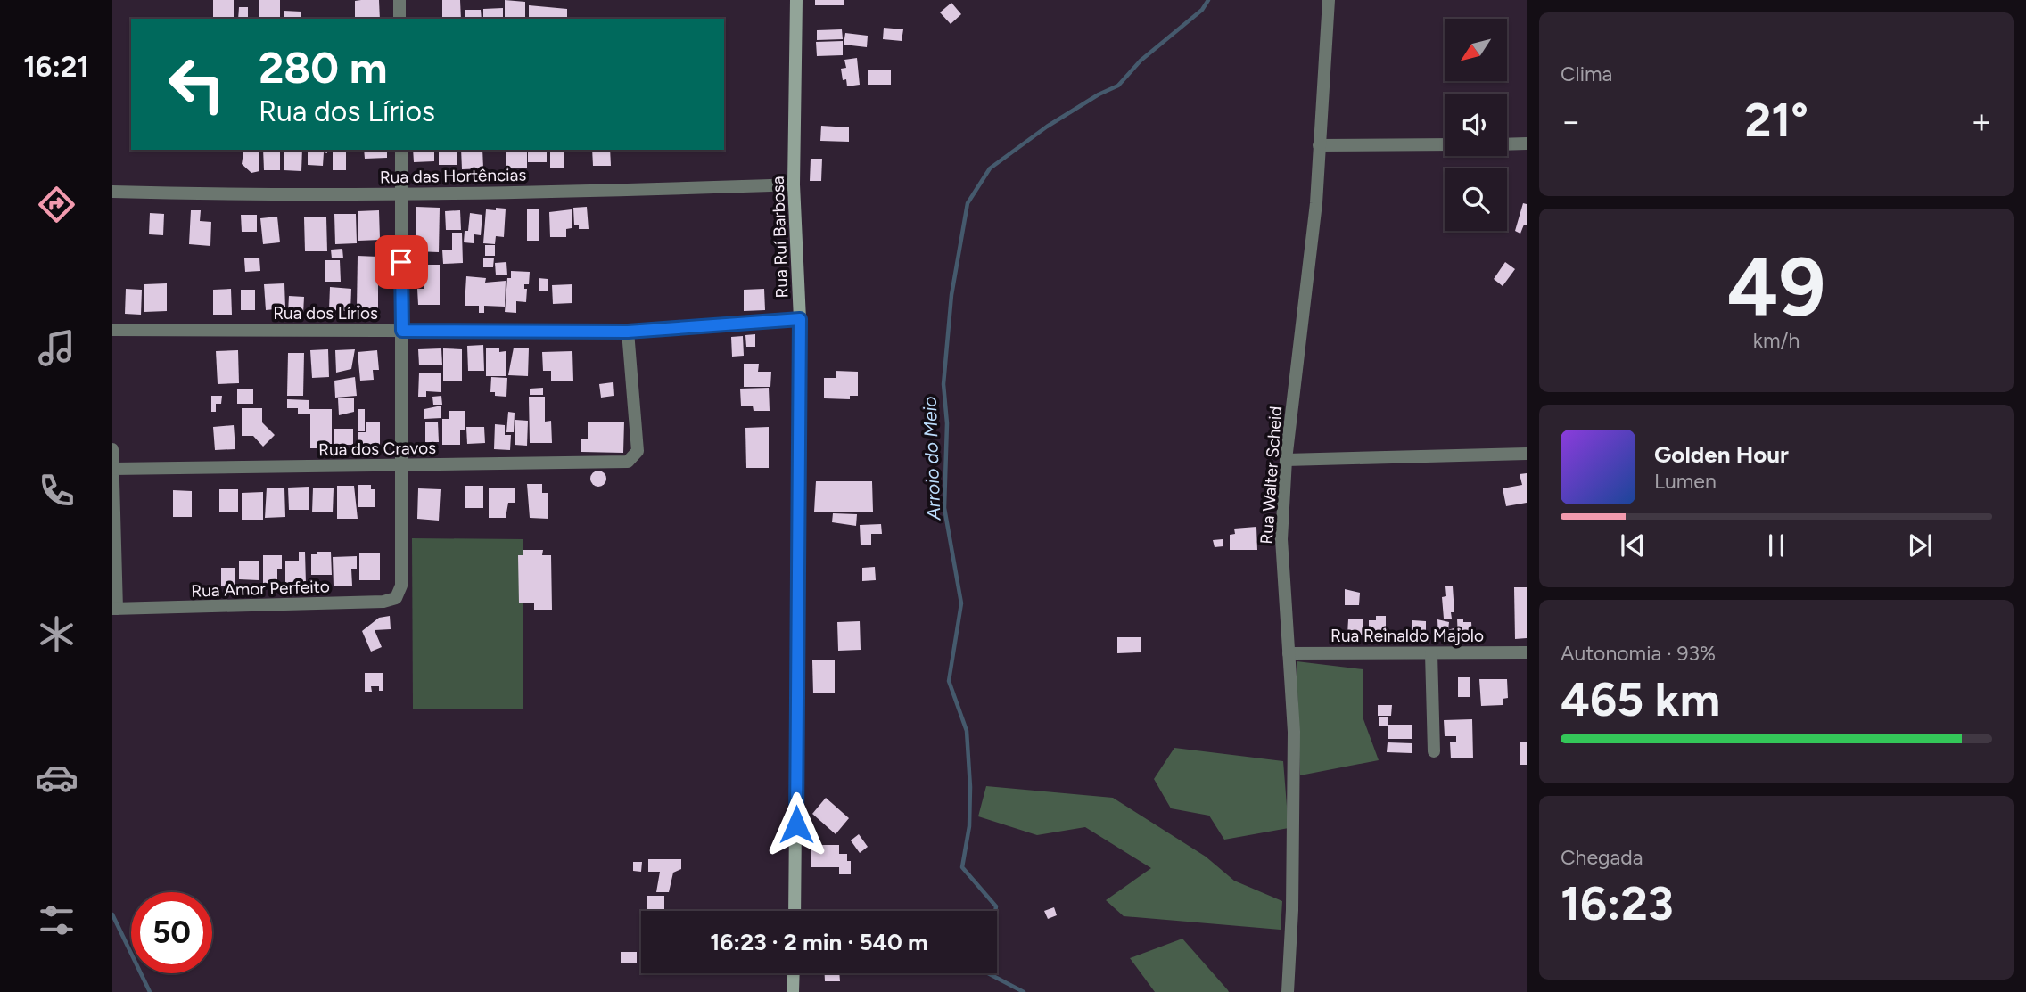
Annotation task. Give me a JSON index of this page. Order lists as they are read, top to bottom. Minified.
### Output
{"streets":{"main road":["Rua Ruí Barbosa"],"street":["Rua das Hortências","Rua dos Lírios","Rua dos Cravos","Rua Walter Scheid","Rua Amor Perfeito","Rua Reinaldo Majolo"]},"crossings":[["Rua das Hortências","Rua Ruí Barbosa"],["Rua Ruí Barbosa","Rua dos Lírios"],["Rua dos Lírios","Rua dos Cravos"],["Rua dos Cravos","Rua Amor Perfeito"],["Rua Walter Scheid","Rua Reinaldo Majolo"]],"water":["Arroio do Meio"],"north":"bottom left","page":{"tabs":"16:21","tile":["Clima",["49","km/h"],["Autonomia · 93%","465 km"],["Chegada","16:23"]],"turn":["280 m","Rua dos Lírios"],"heat":["−","21°","+"],"song":["Golden Hour","Lumen"],"limit":"50","trip":"16:23 · 2 min · 540 m"}}
